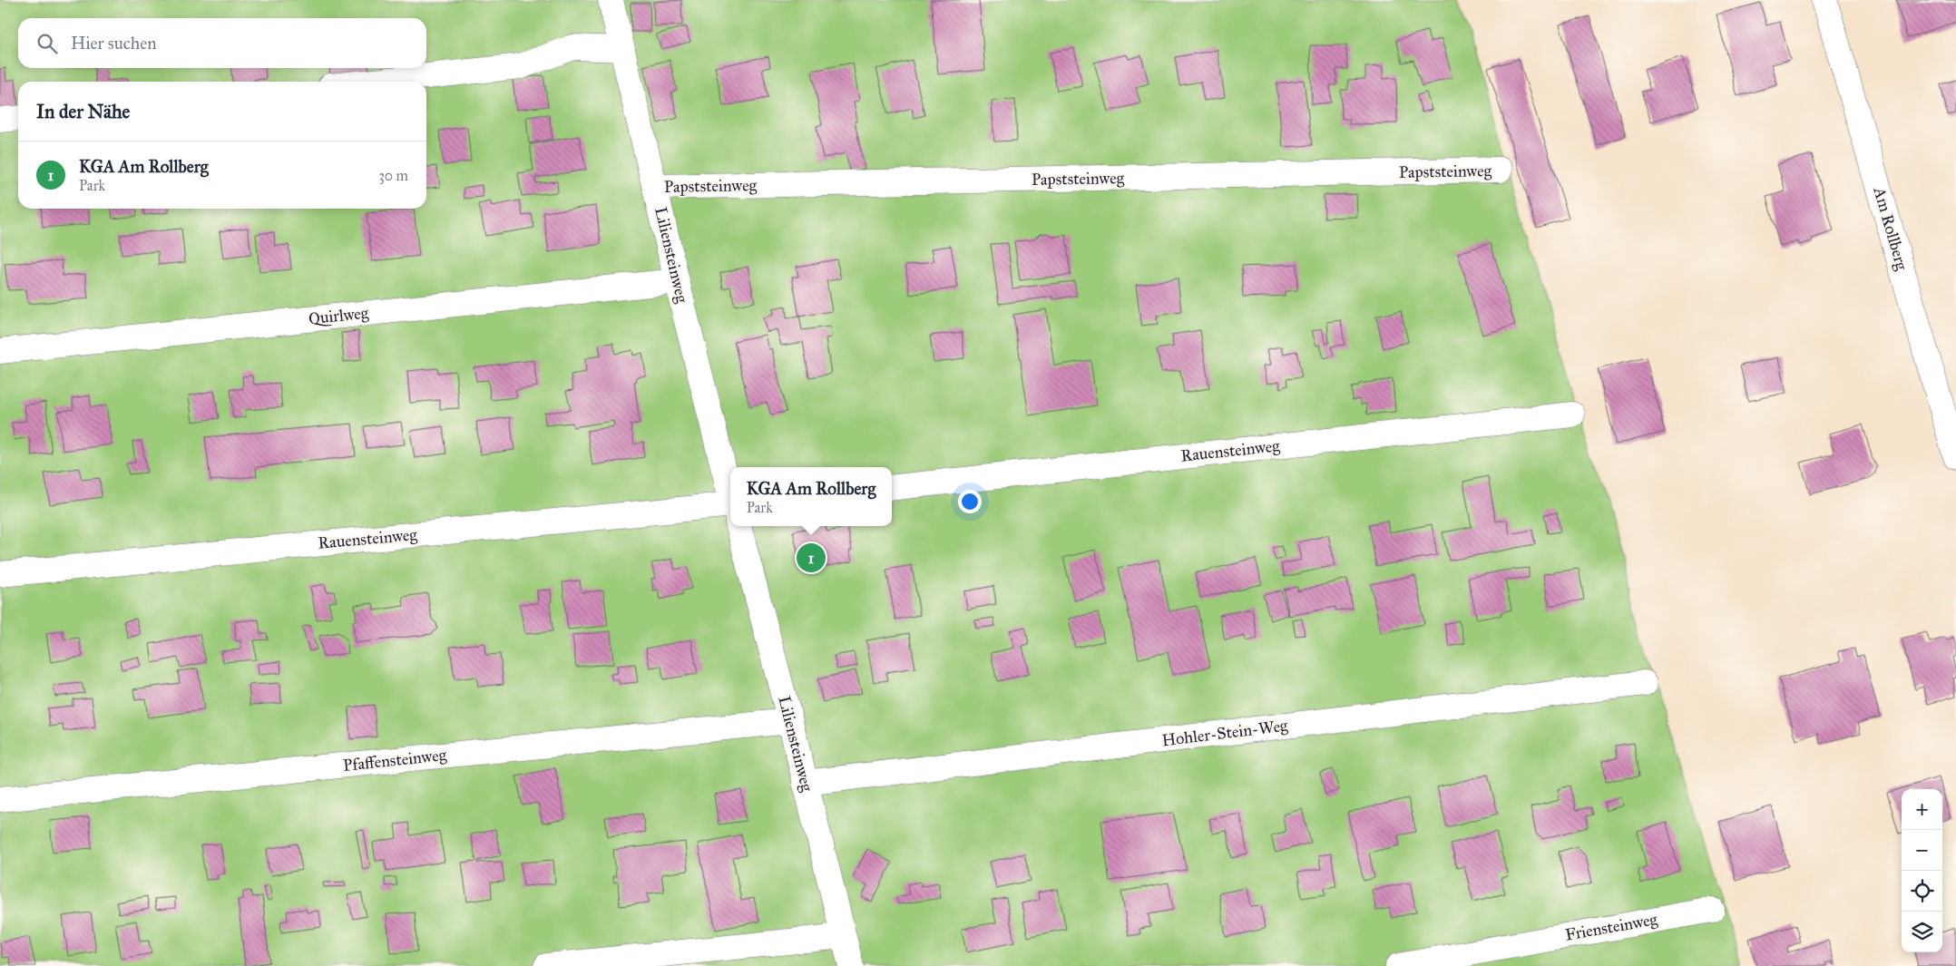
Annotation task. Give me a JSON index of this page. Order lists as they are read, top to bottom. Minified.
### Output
{"streets":{"street":["Papststeinweg","Am Rollberg","Liliensteinweg","Quirlweg","Rauensteinweg","Hohler-Stein-Weg","Pfaffensteinweg","Friensteinweg"]},"crossings":[["Papststeinweg","Liliensteinweg"],["Liliensteinweg","Quirlweg"],["Liliensteinweg","Hohler-Stein-Weg"],["Liliensteinweg","Pfaffensteinweg"]],"page":{"search":"Hier suchen","heading":"In der Nähe","list":[{"mark":"1","name":"KGA Am Rollberg","note":"Park","value":"30 m"}],"popup":["KGA Am Rollberg","Park"],"pins":"1","map_buttons":["+","−"]}}
